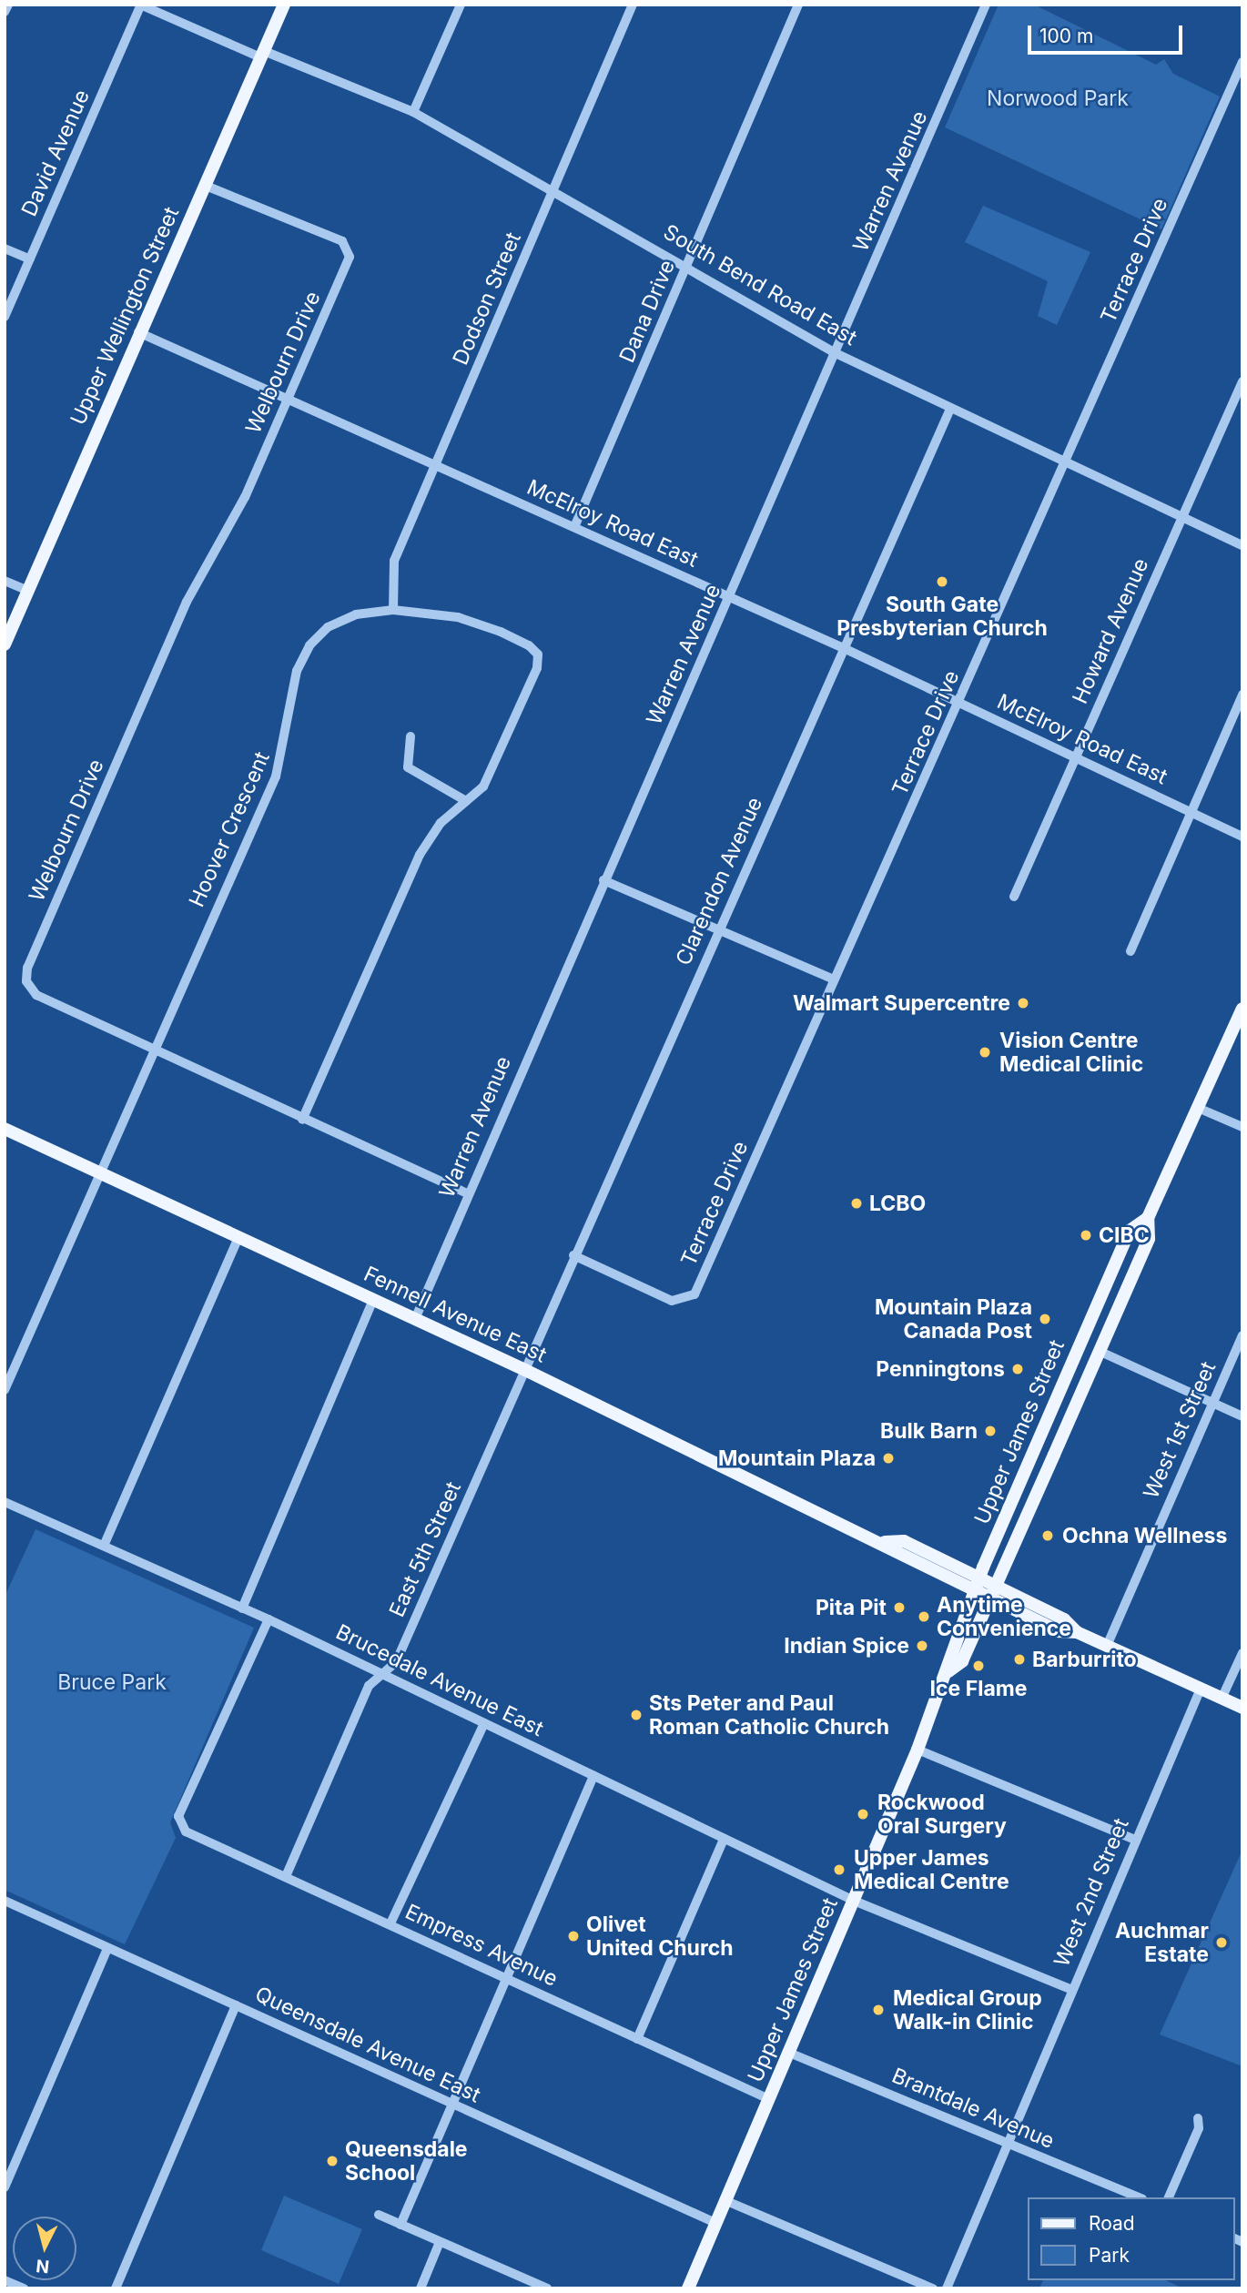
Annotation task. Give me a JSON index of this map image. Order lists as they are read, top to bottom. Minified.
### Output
{"streets":{"main road":["Upper Wellington Street","Fennell Avenue East","Upper James Street"],"street":["David Avenue","Warren Avenue","Terrace Drive","South Bend Road East","Dodson Street","Dana Drive","Welbourn Drive","McElroy Road East","Howard Avenue","Hoover Crescent","Clarendon Avenue","West 1st Street","East 5th Street","Brucedale Avenue East","West 2nd Street","Empress Avenue","Queensdale Avenue East","Brantdale Avenue"]},"crossings":[["David Avenue","South Bend Road East"],["Warren Avenue","South Bend Road East"],["Warren Avenue","Welbourn Drive"],["Warren Avenue","McElroy Road East"],["Warren Avenue","Fennell Avenue East"],["Terrace Drive","South Bend Road East"],["Terrace Drive","McElroy Road East"],["Terrace Drive","Clarendon Avenue"],["South Bend Road East","Dodson Street"],["South Bend Road East","Dana Drive"],["South Bend Road East","Upper Wellington Street"],["South Bend Road East","Howard Avenue"],["South Bend Road East","Clarendon Avenue"],["Dodson Street","McElroy Road East"],["Dodson Street","Hoover Crescent"],["Dana Drive","McElroy Road East"],["Upper Wellington Street","Welbourn Drive"],["Upper Wellington Street","McElroy Road East"],["Welbourn Drive","McElroy Road East"],["Welbourn Drive","Hoover Crescent"],["McElroy Road East","Howard Avenue"],["McElroy Road East","Clarendon Avenue"],["Hoover Crescent","Fennell Avenue East"],["Clarendon Avenue","Fennell Avenue East"],["Clarendon Avenue","East 5th Street"],["Fennell Avenue East","West 1st Street"],["Fennell Avenue East","Upper James Street"],["Fennell Avenue East","East 5th Street"],["Fennell Avenue East","West 2nd Street"],["Upper James Street","Brucedale Avenue East"],["Upper James Street","Empress Avenue"],["Upper James Street","Queensdale Avenue East"],["Upper James Street","Brantdale Avenue"],["East 5th Street","Brucedale Avenue East"],["East 5th Street","Empress Avenue"],["Brucedale Avenue East","West 2nd Street"],["Brucedale Avenue East","Empress Avenue"],["West 2nd Street","Brantdale Avenue"]],"parks":["Norwood Park","Bruce Park"],"places":["South Gate Presbyterian Church","Walmart Supercentre","Vision Centre Medical Clinic","LCBO","CIBC","Mountain Plaza Canada Post","Penningtons","Bulk Barn","Mountain Plaza","Ochna Wellness","Pita Pit","Anytime Convenience","Indian Spice","Barburrito","Ice Flame","Sts Peter and Paul Roman Catholic Church","Rockwood Oral Surgery","Upper James Medical Centre","Olivet United Church","Auchmar Estate","Medical Group Walk-in Clinic","Queensdale School"],"legend":["Road","Park"],"scale_bar":"100 m","north":"bottom"}
